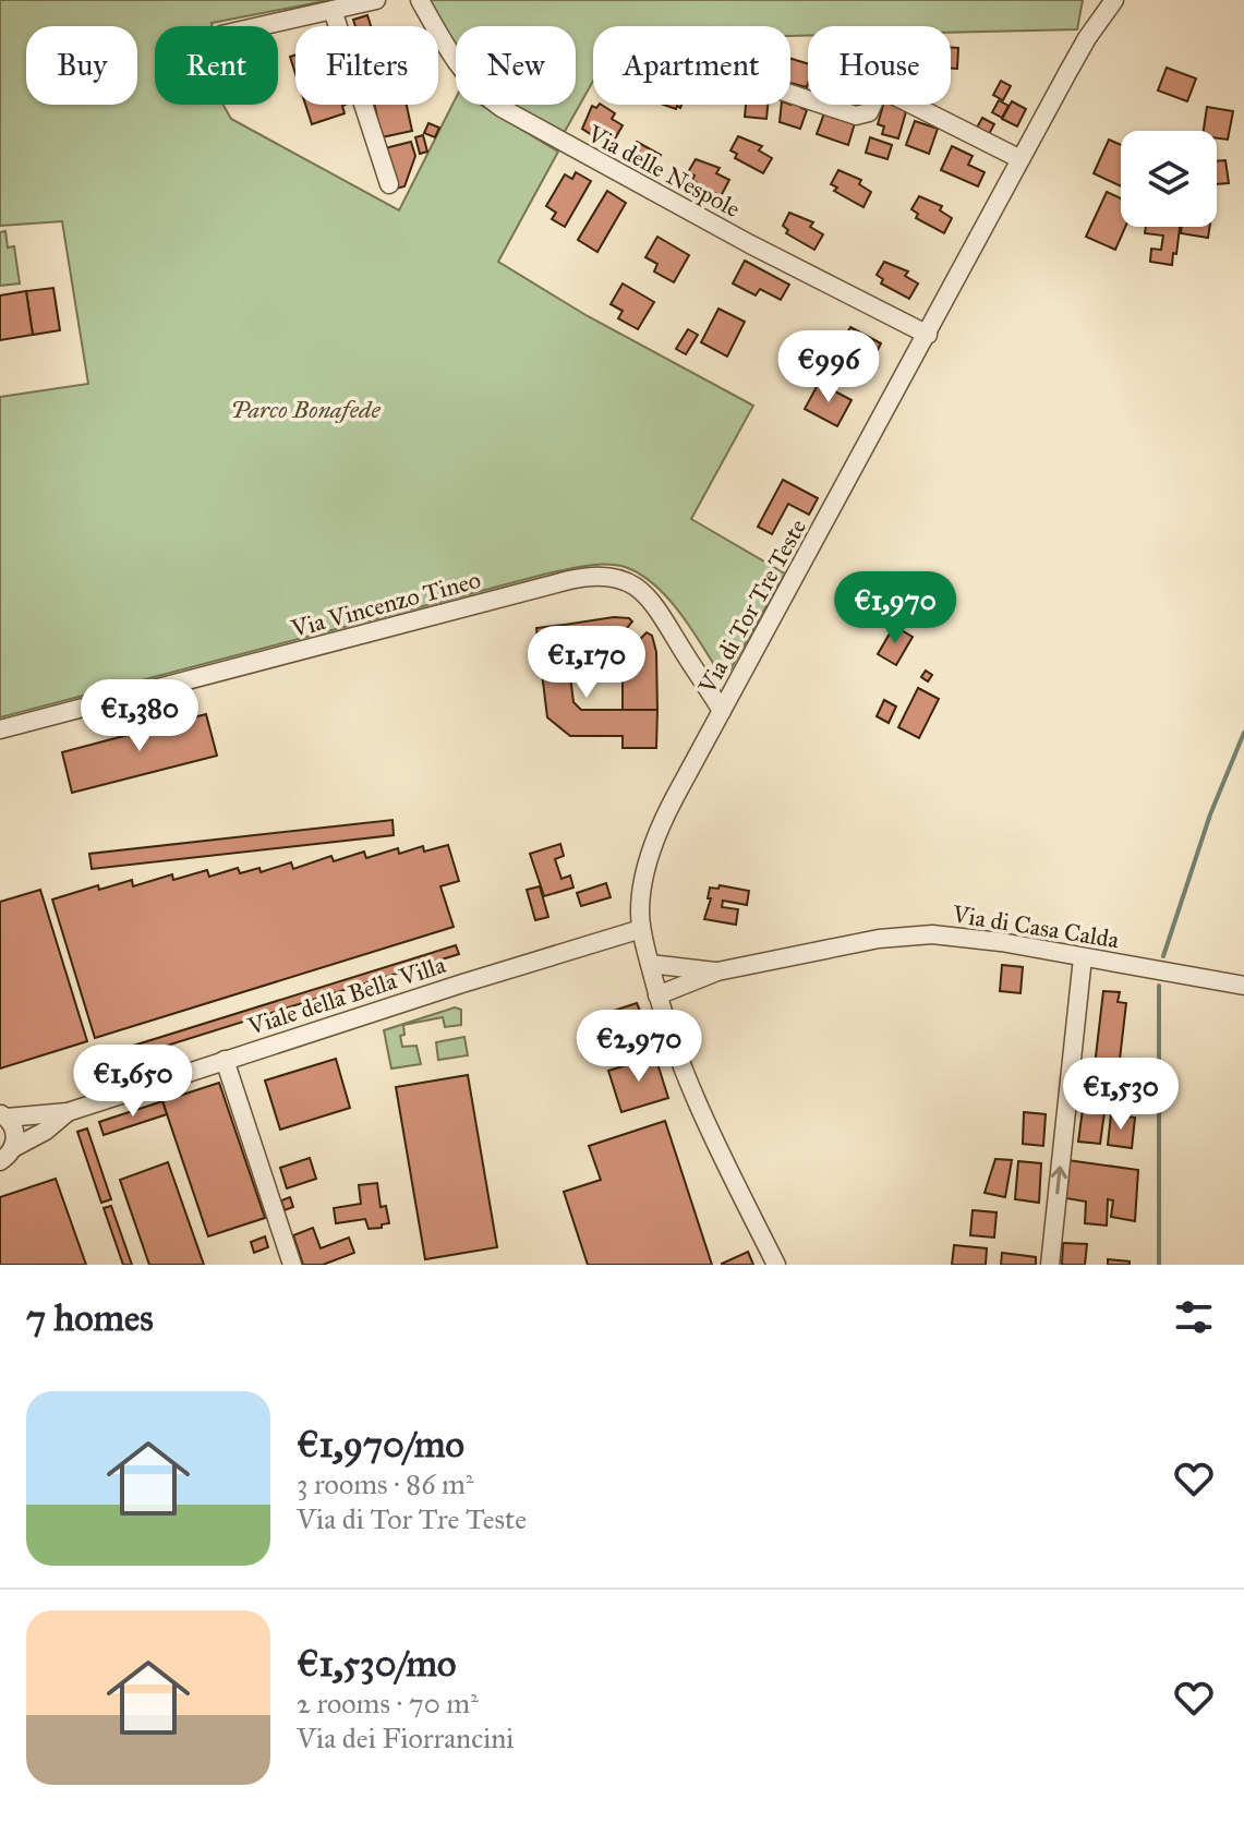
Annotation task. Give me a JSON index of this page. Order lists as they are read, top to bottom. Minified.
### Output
{"streets":{"street":["Via delle Nespole","Via Vincenzo Tineo","Via di Tor Tre Teste","Via di Casa Calda","Viale della Bella Villa"]},"crossings":[["Via delle Nespole","Via di Tor Tre Teste"],["Via Vincenzo Tineo","Via di Tor Tre Teste"],["Via di Tor Tre Teste","Via di Casa Calda"],["Via di Tor Tre Teste","Viale della Bella Villa"]],"parks":["Parco Bonafede"],"page":{"chip":["Buy","Rent","Filters","New","Apartment","House"],"price":["€996","€1,970","€1,170","€1,380","€2,970","€1,650","€1,530"],"heading":"7 homes","list":[{"name":"€1,970/mo","note":"3 rooms · 86 m² · Via di Tor Tre Teste"},{"name":"€1,530/mo","note":"2 rooms · 70 m² · Via dei Fiorrancini"}]}}
